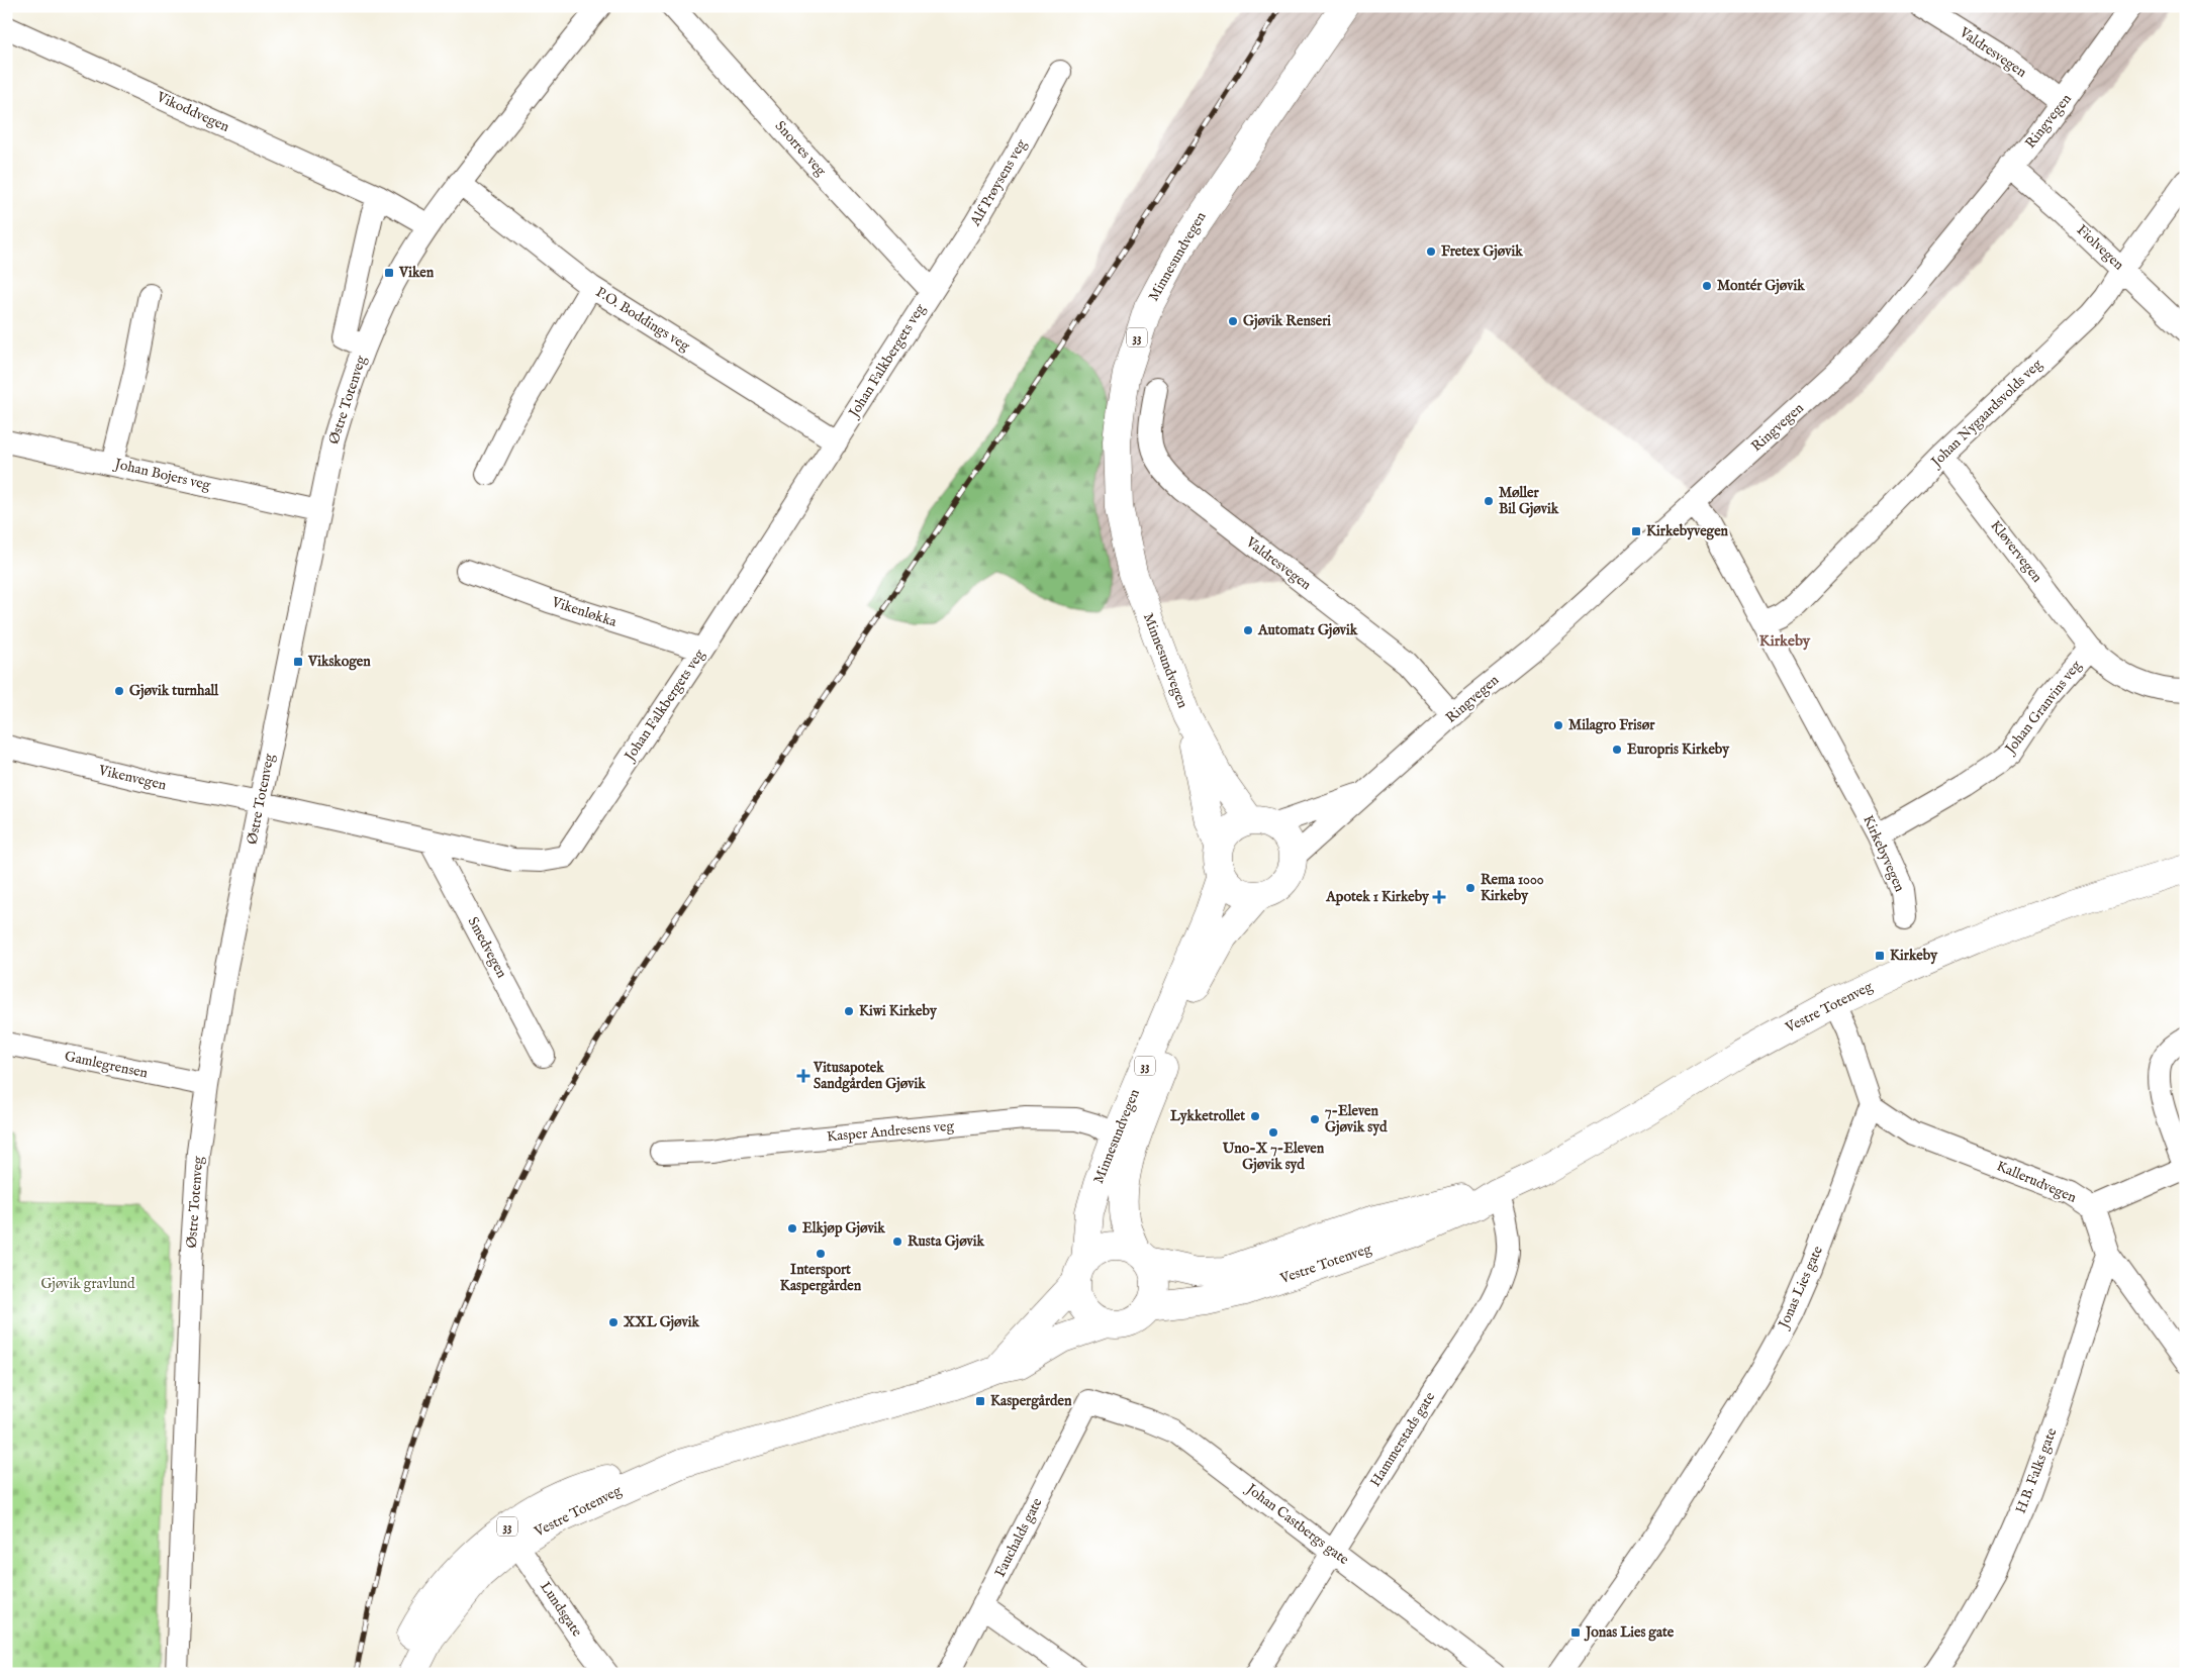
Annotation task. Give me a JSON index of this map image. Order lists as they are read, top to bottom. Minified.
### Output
{"streets":{"main road":["Minnesundvegen","33","Vestre Totenveg"],"street":["Valdresvegen","Vikoddvegen","Ringvegen","Snorres veg","Alf Prøysens veg","Fiolvegen","P.O. Boddings veg","Johan Falkbergets veg","Østre Totenveg","Johan Nygaardsvolds veg","Johan Bojers veg","Kløvervegen","Vikenløkka","Johan Granvins veg","Vikenvegen","Kirkebyvegen","Smedvegen","Gamlegrensen","Kasper Andresens veg","Kallerudvegen","Jonas Lies gate","Hammerstads gate","H.B. Falks gate","Johan Castbergs gate","Fauchalds gate","Lundsgate"]},"crossings":[["Valdresvegen","Ringvegen"],["Vikoddvegen","Østre Totenveg"],["Ringvegen","Fiolvegen"],["Ringvegen","Minnesundvegen"],["Ringvegen","Kirkebyvegen"],["Snorres veg","Alf Prøysens veg"],["Snorres veg","Johan Falkbergets veg"],["Alf Prøysens veg","Johan Falkbergets veg"],["Fiolvegen","Johan Nygaardsvolds veg"],["Minnesundvegen","33"],["Minnesundvegen","Vestre Totenveg"],["Minnesundvegen","Kasper Andresens veg"],["P.O. Boddings veg","Johan Falkbergets veg"],["P.O. Boddings veg","Østre Totenveg"],["33","Vestre Totenveg"],["Johan Falkbergets veg","Østre Totenveg"],["Johan Falkbergets veg","Vikenløkka"],["Johan Falkbergets veg","Vikenvegen"],["Johan Falkbergets veg","Smedvegen"],["Østre Totenveg","Johan Bojers veg"],["Østre Totenveg","Vikenvegen"],["Østre Totenveg","Gamlegrensen"],["Johan Nygaardsvolds veg","Kløvervegen"],["Johan Nygaardsvolds veg","Kirkebyvegen"],["Kløvervegen","Johan Granvins veg"],["Johan Granvins veg","Kirkebyvegen"],["Vestre Totenveg","Hammerstads gate"],["Vestre Totenveg","Lundsgate"],["Kallerudvegen","Jonas Lies gate"],["Kallerudvegen","H.B. Falks gate"],["Hammerstads gate","Johan Castbergs gate"],["Johan Castbergs gate","Fauchalds gate"]],"districts":["Kirkeby"],"parks":["Gjøvik gravlund"],"places":{"other":["Fretex Gjøvik","Montér Gjøvik","Gjøvik Renseri","Møller Bil Gjøvik","Automat1 Gjøvik","Gjøvik turnhall","Milagro Frisør","Europris Kirkeby","Rema 1000 Kirkeby","Kiwi Kirkeby","Lykketrollet","7-Eleven Gjøvik syd","Uno-X 7-Eleven Gjøvik syd","Elkjøp Gjøvik","Rusta Gjøvik","Intersport Kaspergården","XXL Gjøvik"],"transit":["Viken","Kirkebyvegen","Vikskogen","Kirkeby","Kaspergården","Jonas Lies gate"],"health":["Apotek 1 Kirkeby","Vitusapotek Sandgården Gjøvik"]}}
